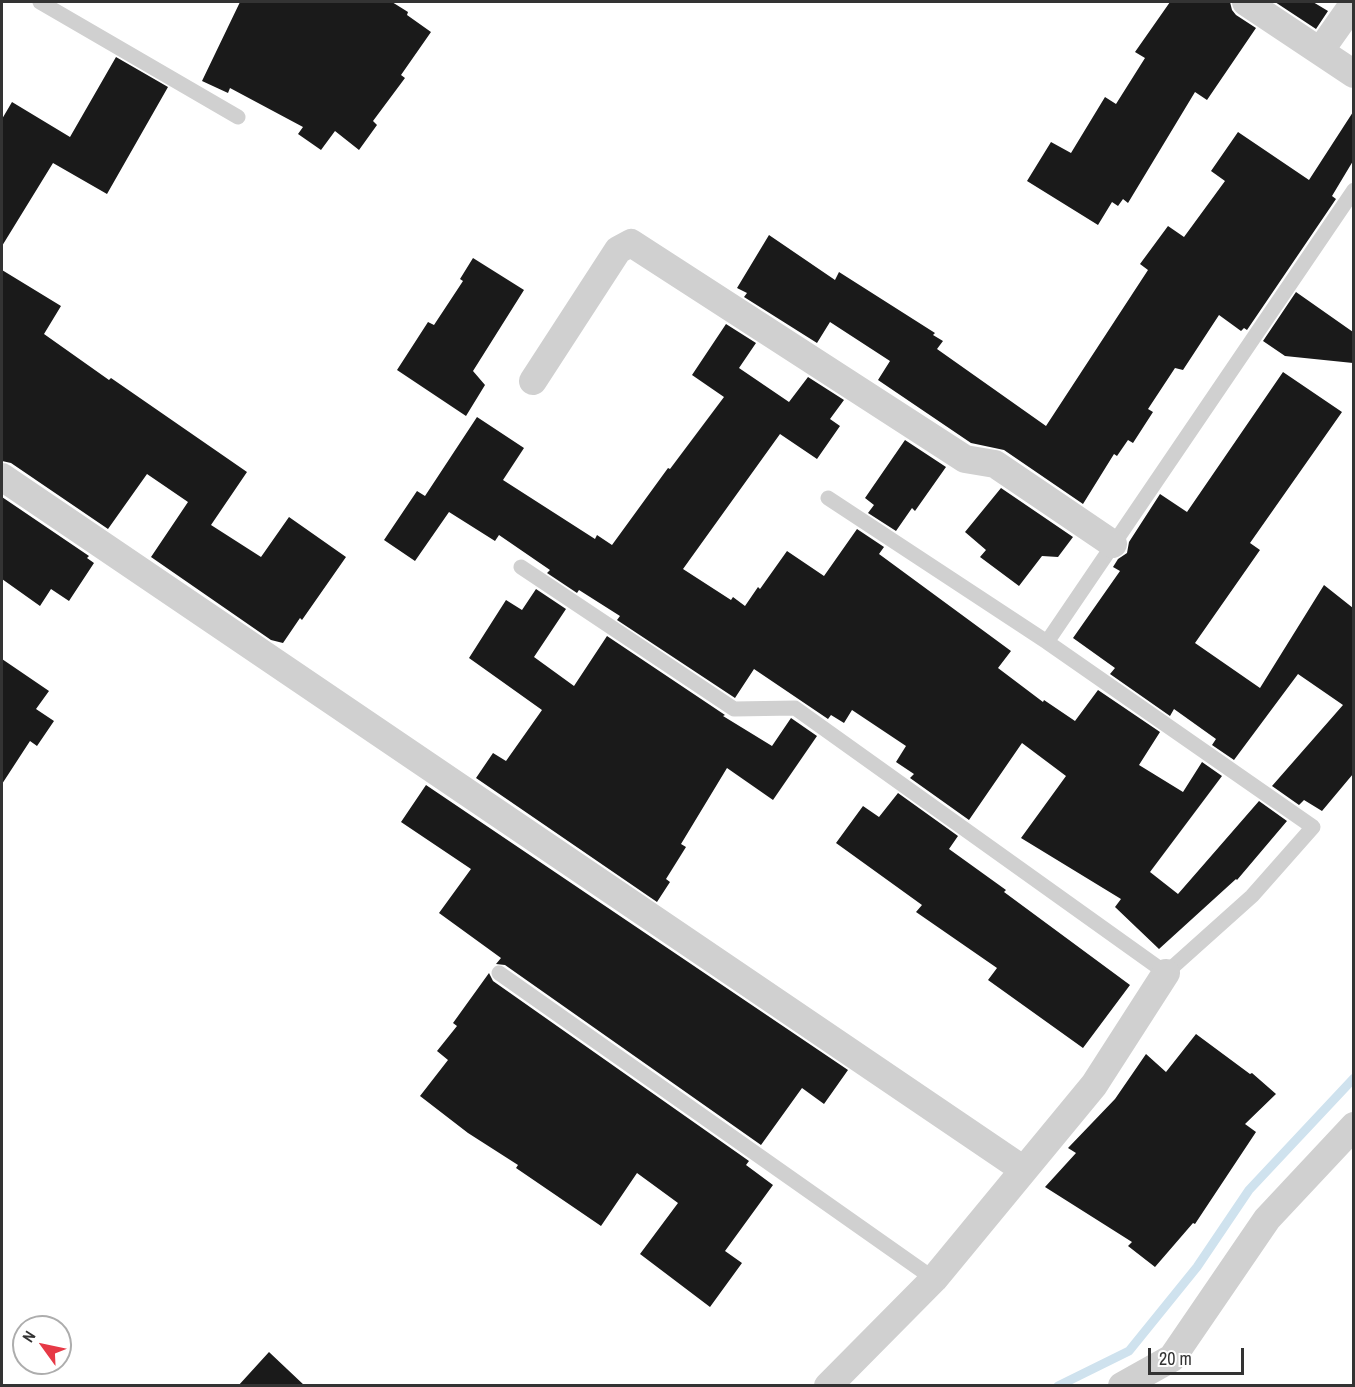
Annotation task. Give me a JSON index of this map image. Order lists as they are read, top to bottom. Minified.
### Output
{"scale_bar":"20 m","north":"top left"}
